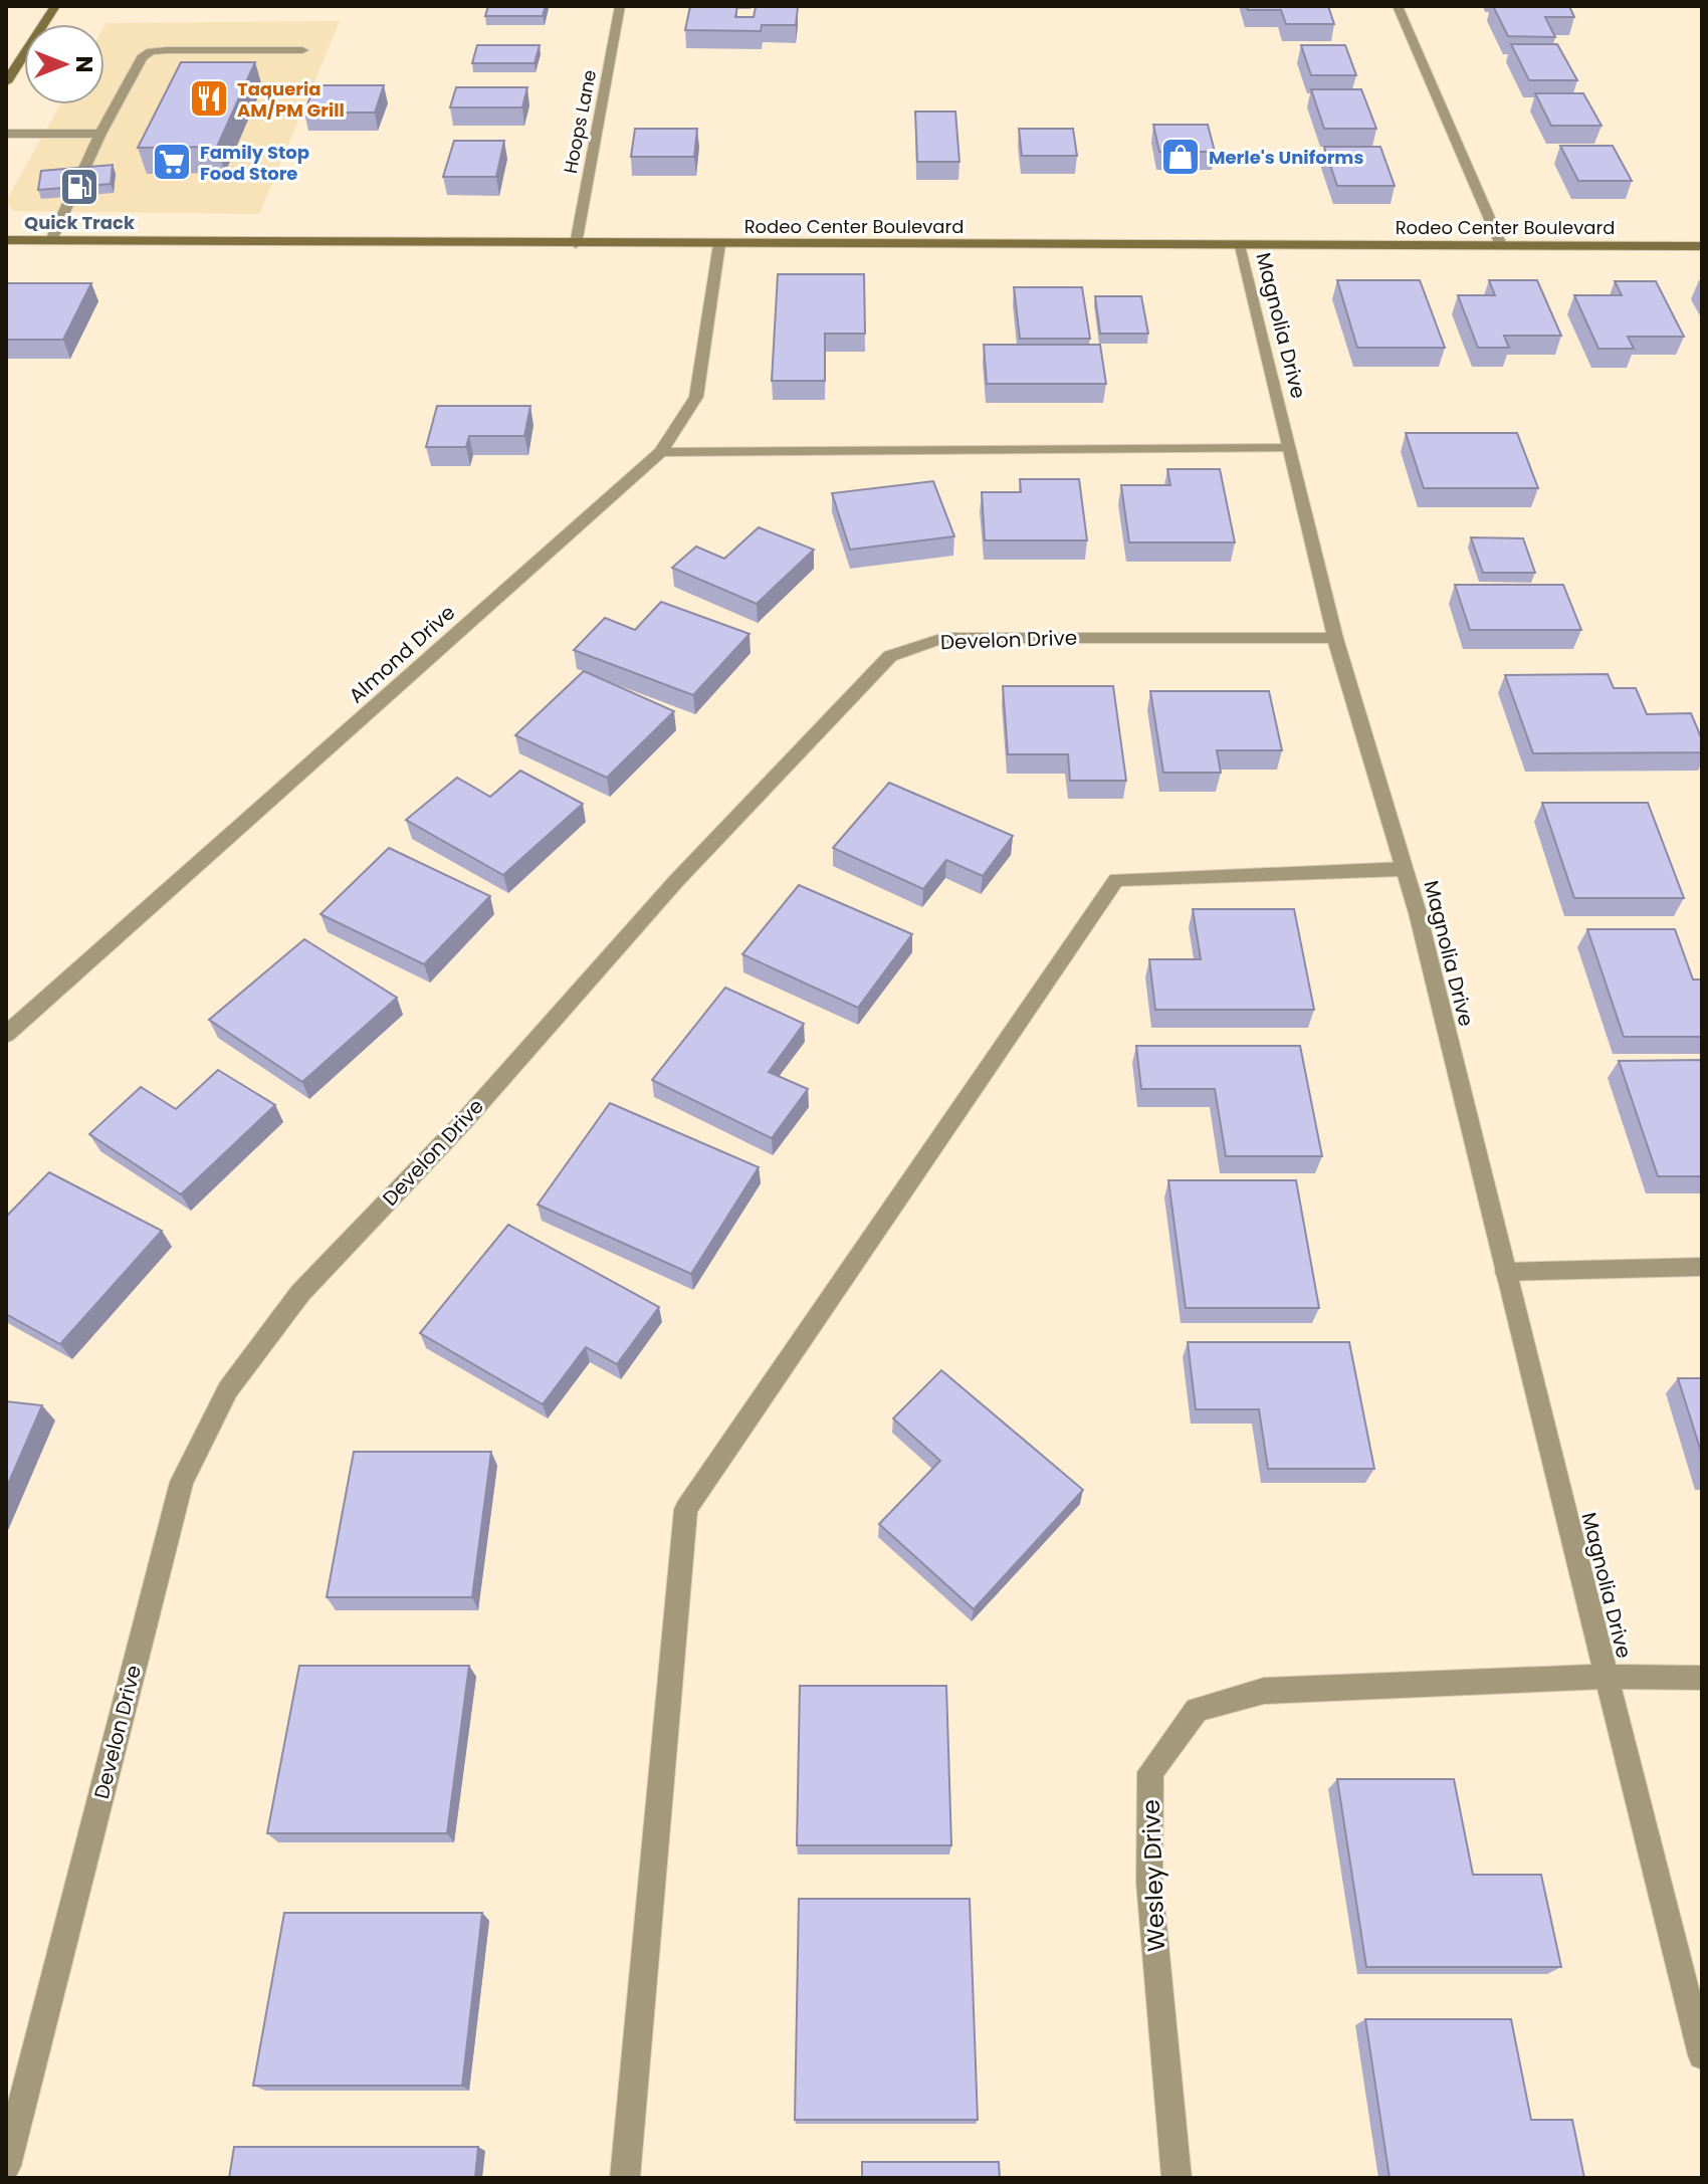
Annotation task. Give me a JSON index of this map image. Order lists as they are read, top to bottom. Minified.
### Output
{"streets":{"main road":["Rodeo Center Boulevard"],"street":["Hoops Lane","Magnolia Drive","Develon Drive","Almond Drive","Wesley Drive"]},"crossings":[["Hoops Lane","Rodeo Center Boulevard"],["Rodeo Center Boulevard","Magnolia Drive"],["Rodeo Center Boulevard","Almond Drive"],["Magnolia Drive","Develon Drive"],["Magnolia Drive","Wesley Drive"]],"places":{"restaurant":["Taqueria AM/PM Grill"],"shop":["Merle's Uniforms"],"supermarket":["Family Stop Food Store"],"fuel station":["Quick Track"]},"north":"right"}
